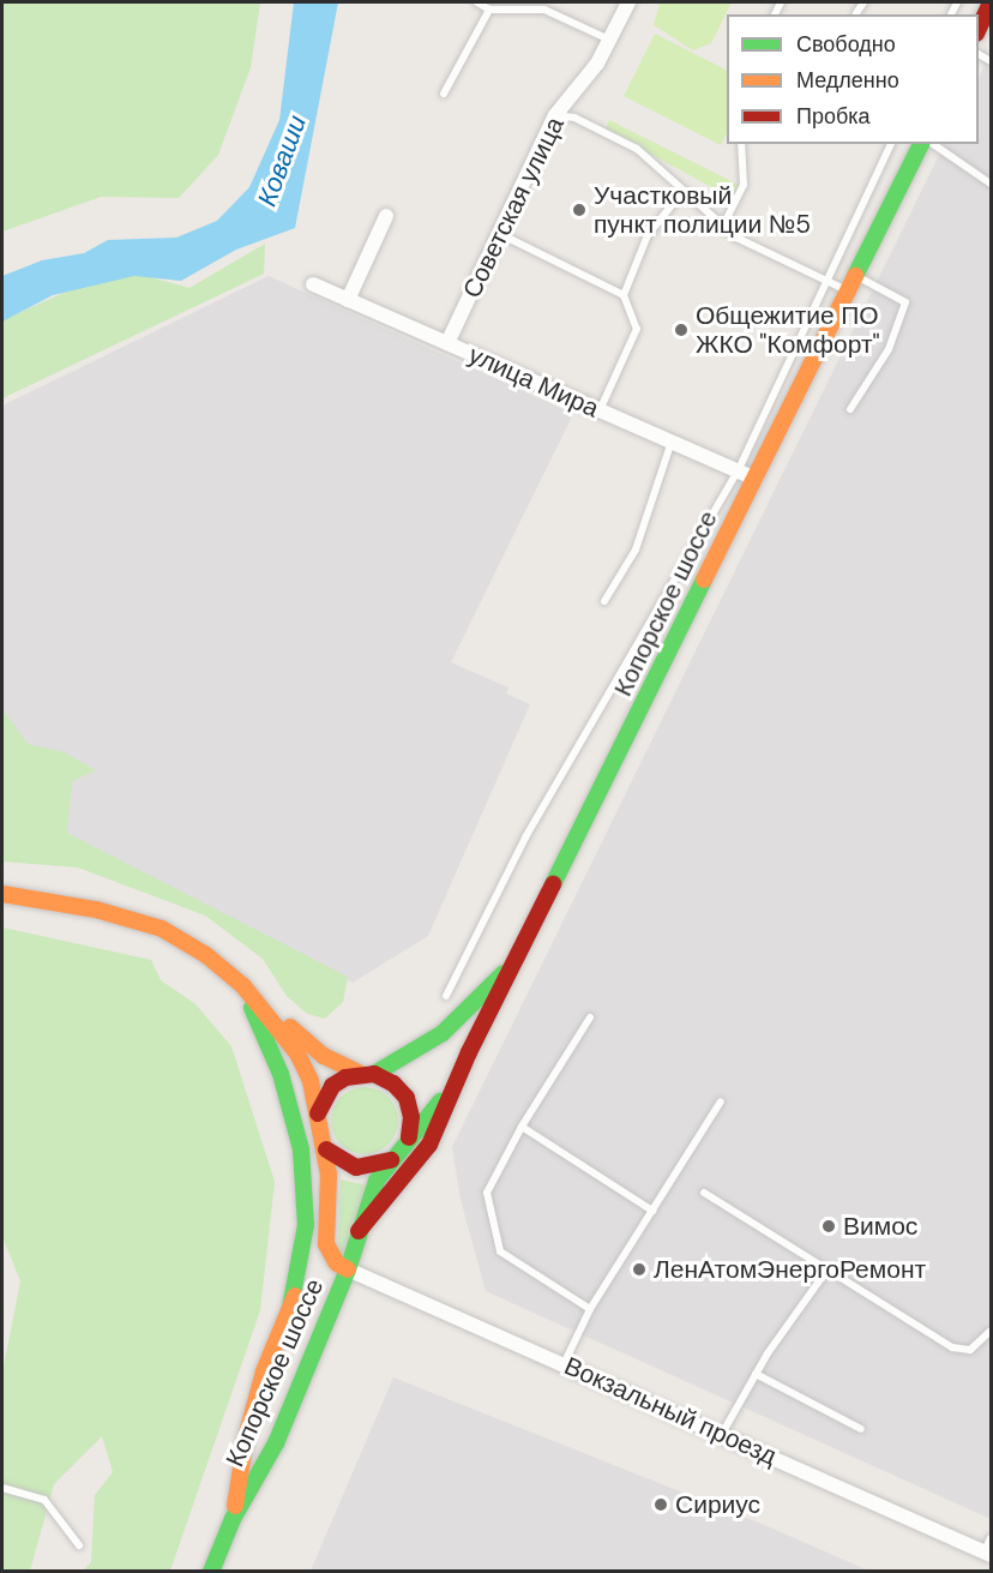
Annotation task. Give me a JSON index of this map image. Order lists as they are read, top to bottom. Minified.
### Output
{"streets":{"main road":["Копорское шоссе"],"street":["Советская улица","улица Мира","Вокзальный проезд"]},"crossings":[["Советская улица","улица Мира"],["улица Мира","Копорское шоссе"],["Копорское шоссе","Вокзальный проезд"]],"water":["Коваши"],"places":["Участковый пункт полиции №5","Общежитие ПО ЖКО \"Комфорт\"","Вимос","ЛенАтомЭнергоРемонт","Сириус"],"legend":["Свободно","Медленно","Пробка"]}
